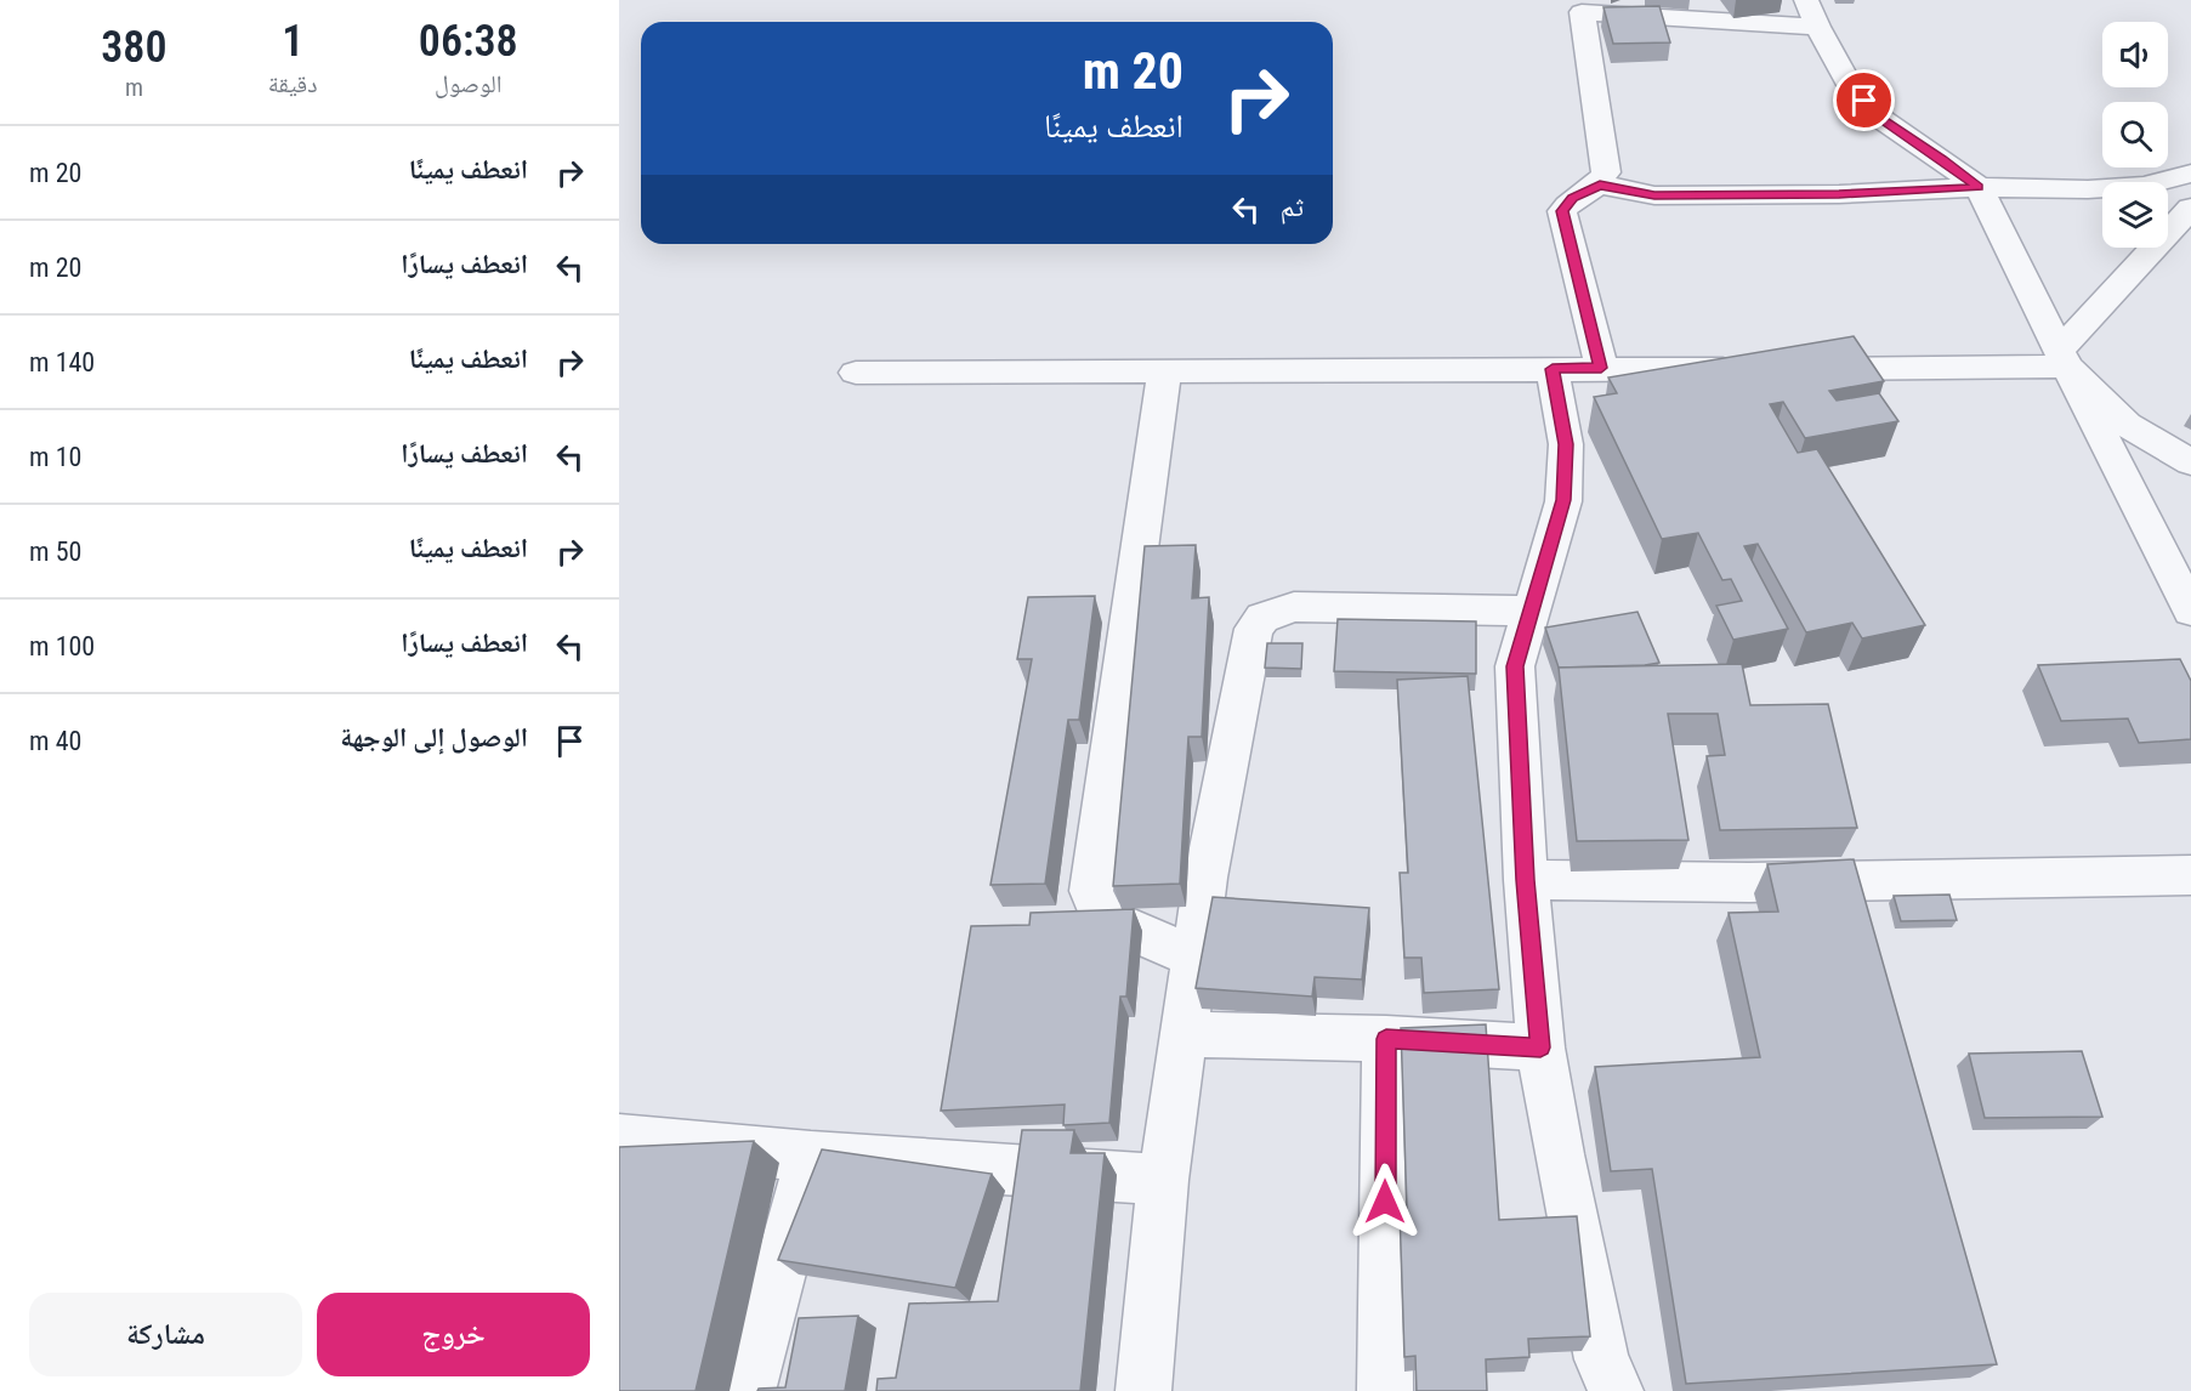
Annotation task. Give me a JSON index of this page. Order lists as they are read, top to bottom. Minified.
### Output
{"page":{"eta":["06:38","الوصول","1","دقيقة","380","m"],"turn":["20 m","انعطف يمينًا"],"list":[{"name":"انعطف يمينًا","value":"20 m"},{"name":"انعطف يسارًا","value":"20 m"},{"name":"انعطف يمينًا","value":"140 m"},{"name":"انعطف يسارًا","value":"10 m"},{"name":"انعطف يمينًا","value":"50 m"},{"name":"انعطف يسارًا","value":"100 m"},{"name":"الوصول إلى الوجهة","value":"40 m"}],"then":"ثم","buttons":["خروج","مشاركة"]}}
